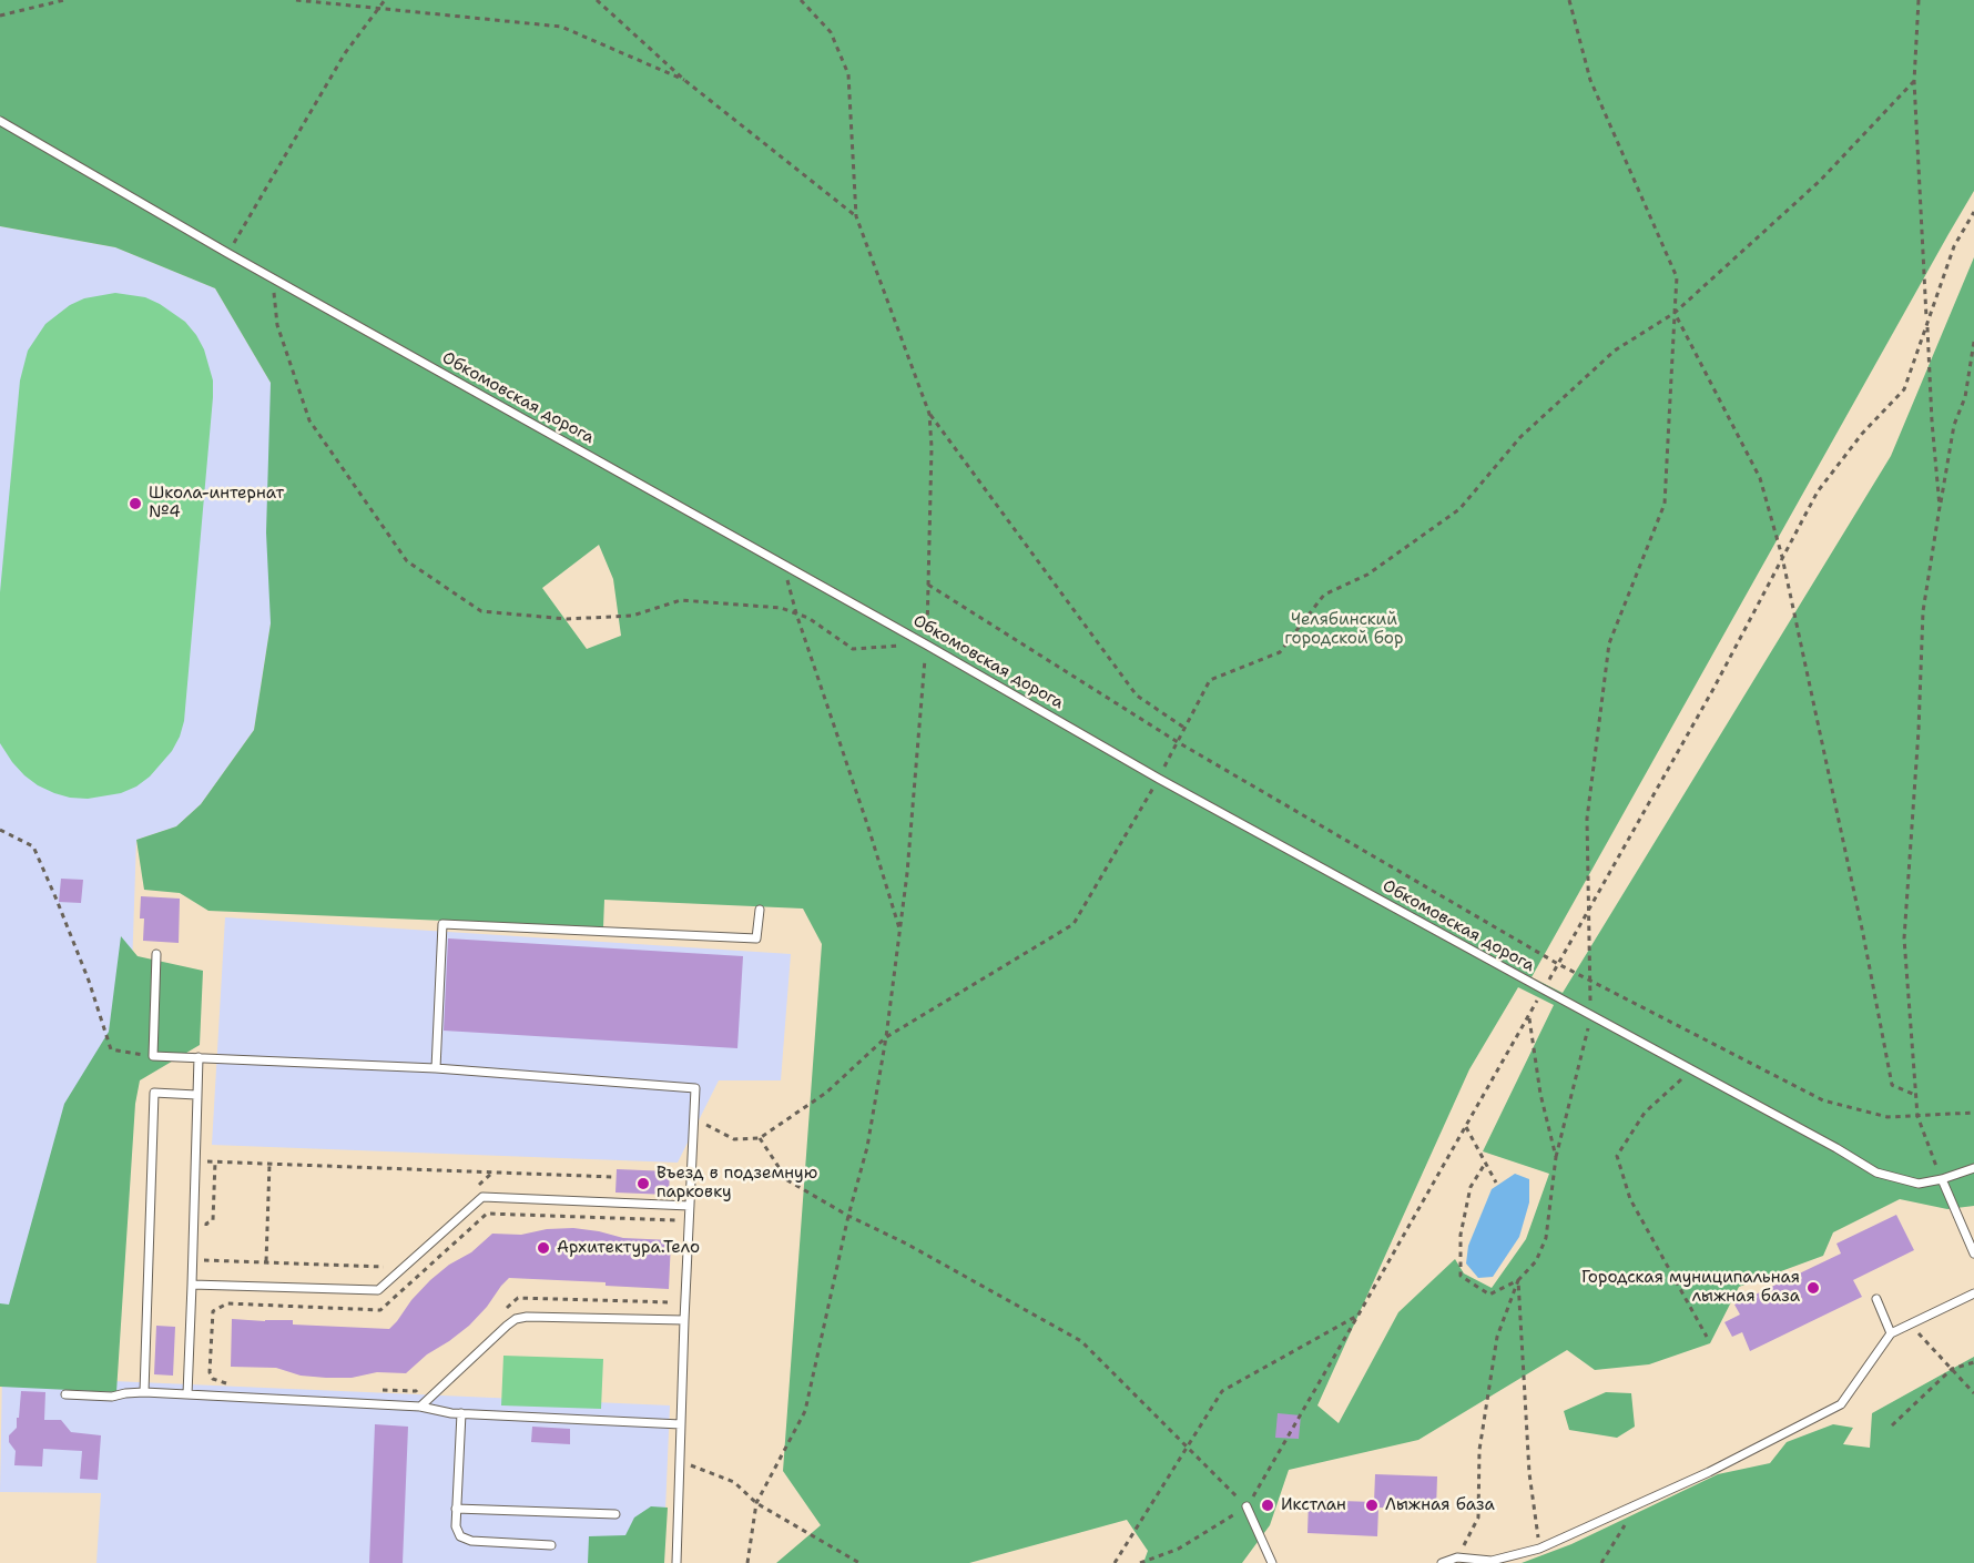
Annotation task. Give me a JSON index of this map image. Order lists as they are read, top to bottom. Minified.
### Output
{"streets":{"lane":["Обкомовская дорога"]},"parks":["Челябинский городской бор"],"places":["Школа-интернат №4","Въезд в подземную парковку","Архитектура.Тело","Городская муниципальная лыжная база","Икстлан","Лыжная база"]}
